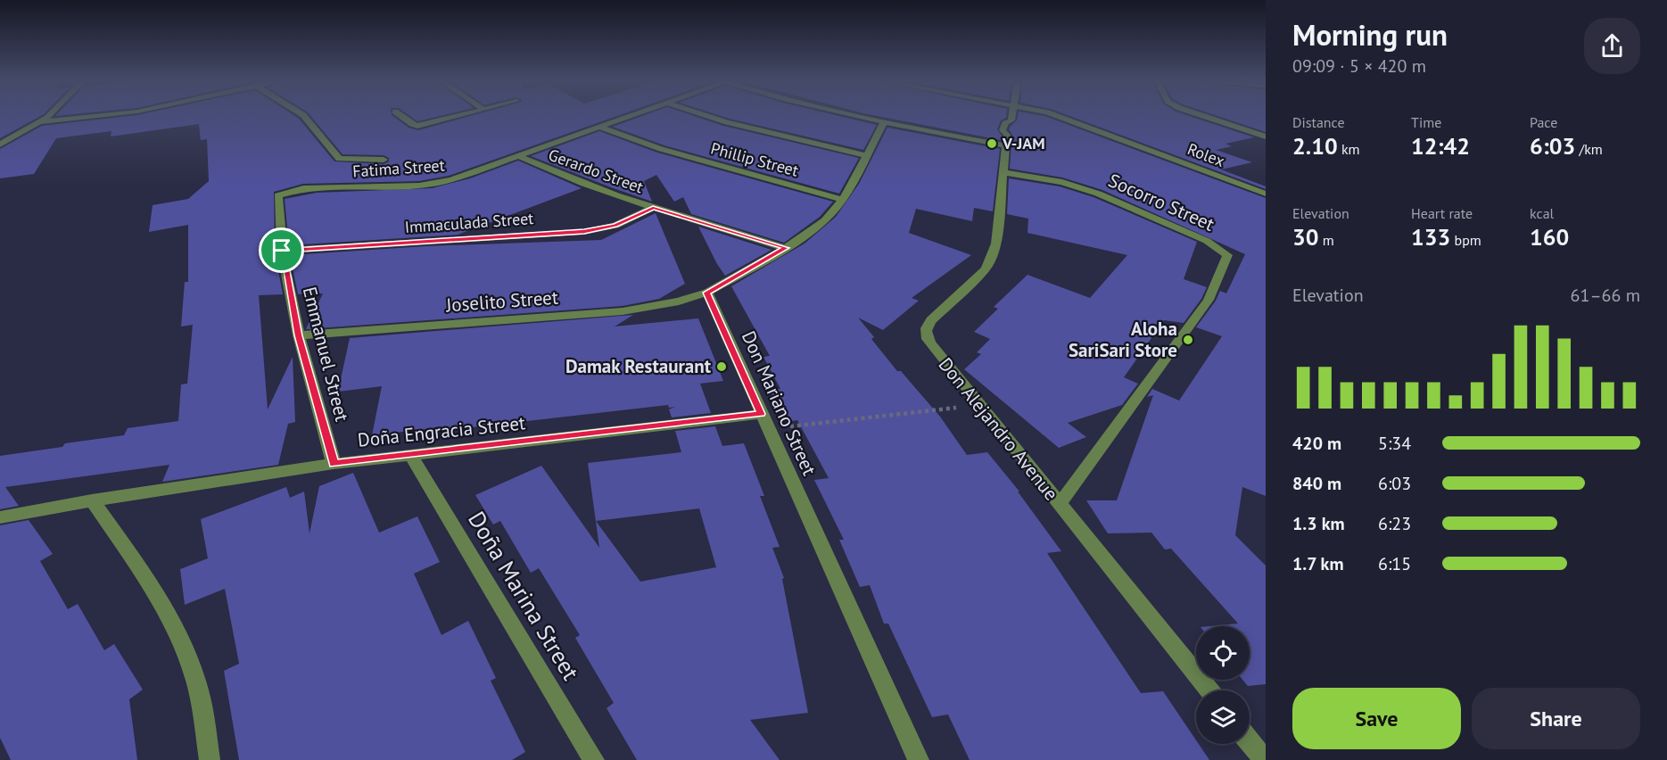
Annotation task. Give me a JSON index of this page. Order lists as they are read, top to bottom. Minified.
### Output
{"streets":{"street":["Rolex","Phillip Street","Fatima Street","Gerardo Street","Socorro Street","Immaculada Street","Joselito Street","Emmanuel Street","Don Mariano Street","Don Alejandro Avenue","Doña Engracia Street","Doña Marina Street"]},"crossings":[["Phillip Street","Fatima Street"],["Fatima Street","Gerardo Street"],["Fatima Street","Emmanuel Street"],["Gerardo Street","Immaculada Street"],["Socorro Street","Don Alejandro Avenue"],["Immaculada Street","Emmanuel Street"],["Joselito Street","Emmanuel Street"],["Joselito Street","Don Mariano Street"],["Emmanuel Street","Doña Engracia Street"],["Don Mariano Street","Doña Engracia Street"],["Doña Engracia Street","Doña Marina Street"]],"places":["V-JAM","Aloha SariSari Store","Damak Restaurant"],"page":{"heading":["Morning run","09:09 · 5 × 420 m"],"stats":[["Distance","2.10 km"],["Time","12:42"],["Pace","6:03 /km"],["Elevation","30 m"],["Heart rate","133 bpm"],["kcal","160"]],"chart":["Elevation","61–66 m"],"list":[{"name":"420 m","note":"5:34"},{"name":"840 m","note":"6:03"},{"name":"1.3 km","note":"6:23"},{"name":"1.7 km","note":"6:15"}],"buttons":["Save","Share"]}}
